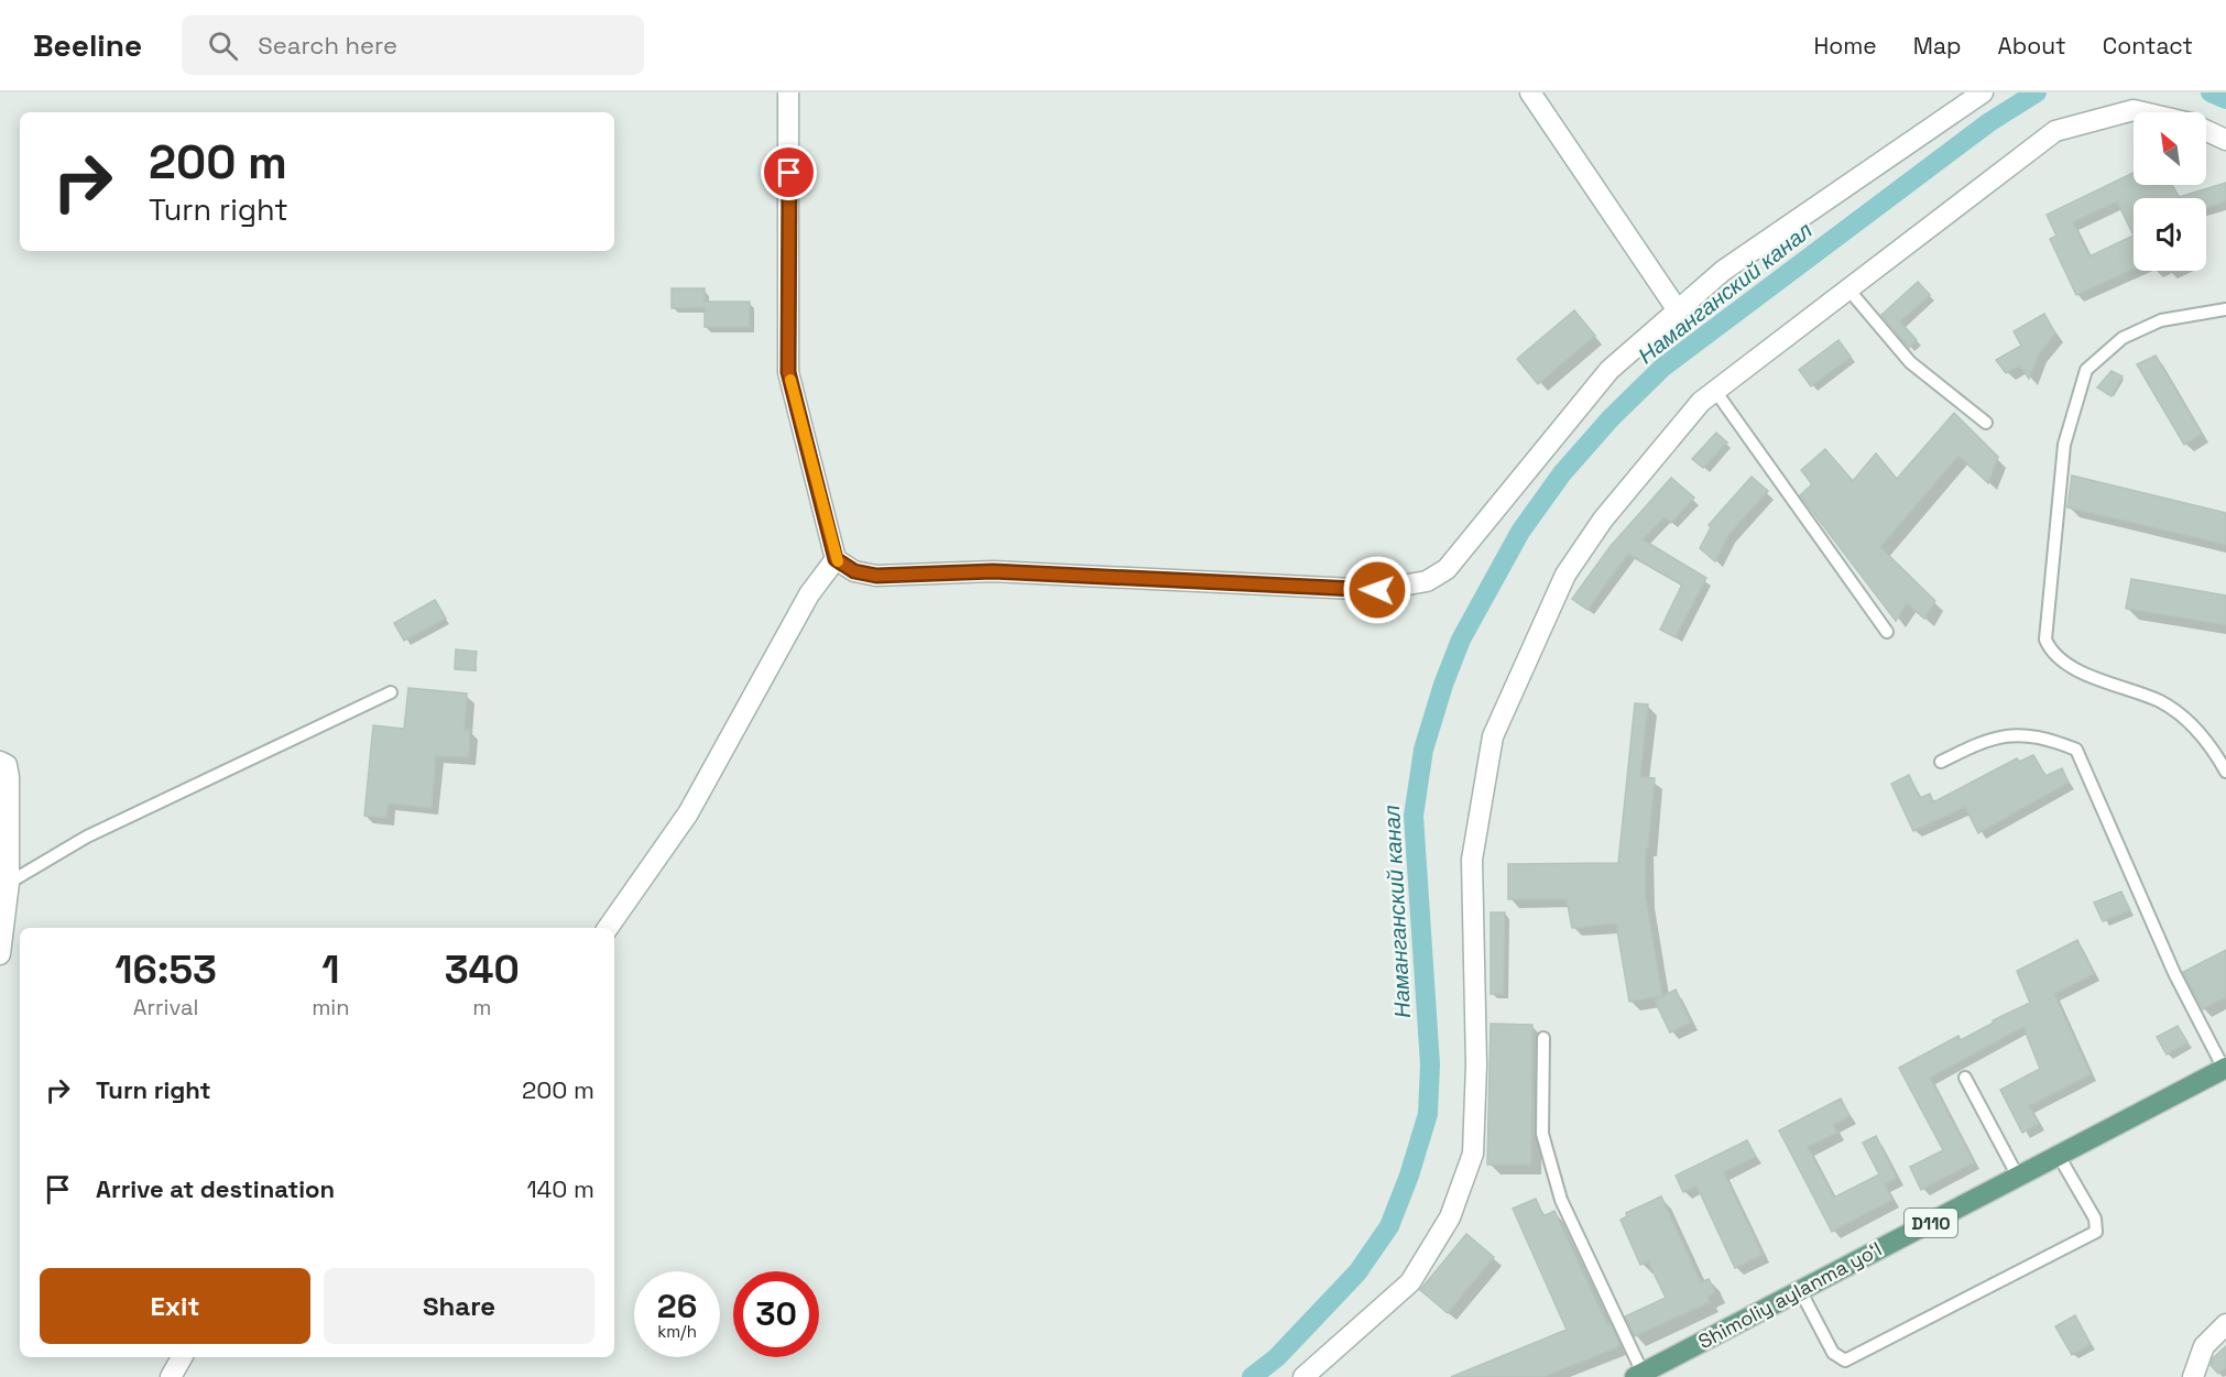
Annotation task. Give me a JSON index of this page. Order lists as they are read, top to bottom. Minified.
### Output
{"streets":{"main road":["D110","Shimoliy aylanma yoʻl"]},"water":["Наманганский канал"],"north":"top left","page":{"header":"Beeline","search":"Search here","nav":["Home","Map","About","Contact"],"turn":["200 m","Turn right"],"eta":["16:53","Arrival","1","min","340","m"],"list":[{"name":"Turn right","value":"200 m"},{"name":"Arrive at destination","value":"140 m"}],"buttons":["Exit","Share"],"speed":"26 km/h","limit":"30"}}
